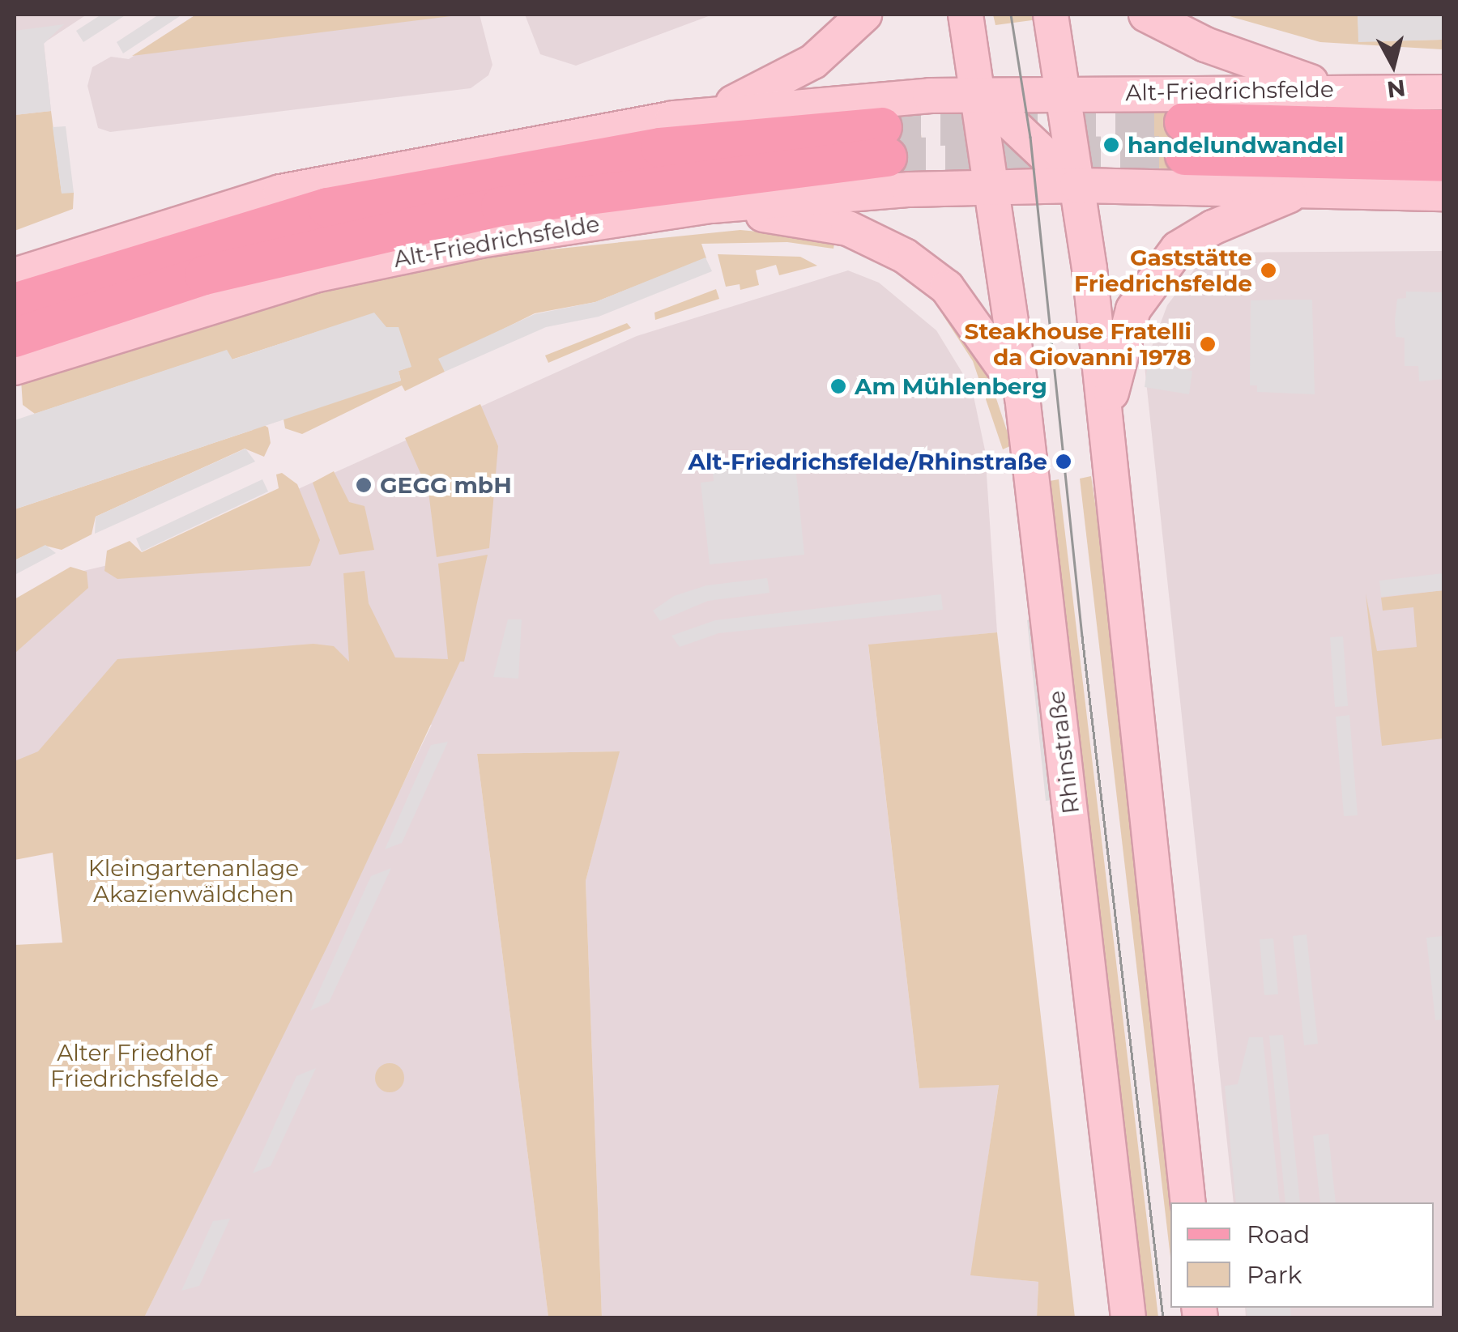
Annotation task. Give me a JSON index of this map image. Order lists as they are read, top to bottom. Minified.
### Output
{"streets":{"main road":["Alt-Friedrichsfelde","Rhinstraße"]},"crossings":[["Alt-Friedrichsfelde","Rhinstraße"]],"parks":["Kleingartenanlage Akazienwäldchen","Alter Friedhof Friedrichsfelde"],"places":["handelundwandel","Gaststätte Friedrichsfelde","Steakhouse Fratelli da Giovanni 1978","Am Mühlenberg","Alt-Friedrichsfelde/Rhinstraße","GEGG mbH"],"legend":["Road","Park"],"north":"bottom"}
